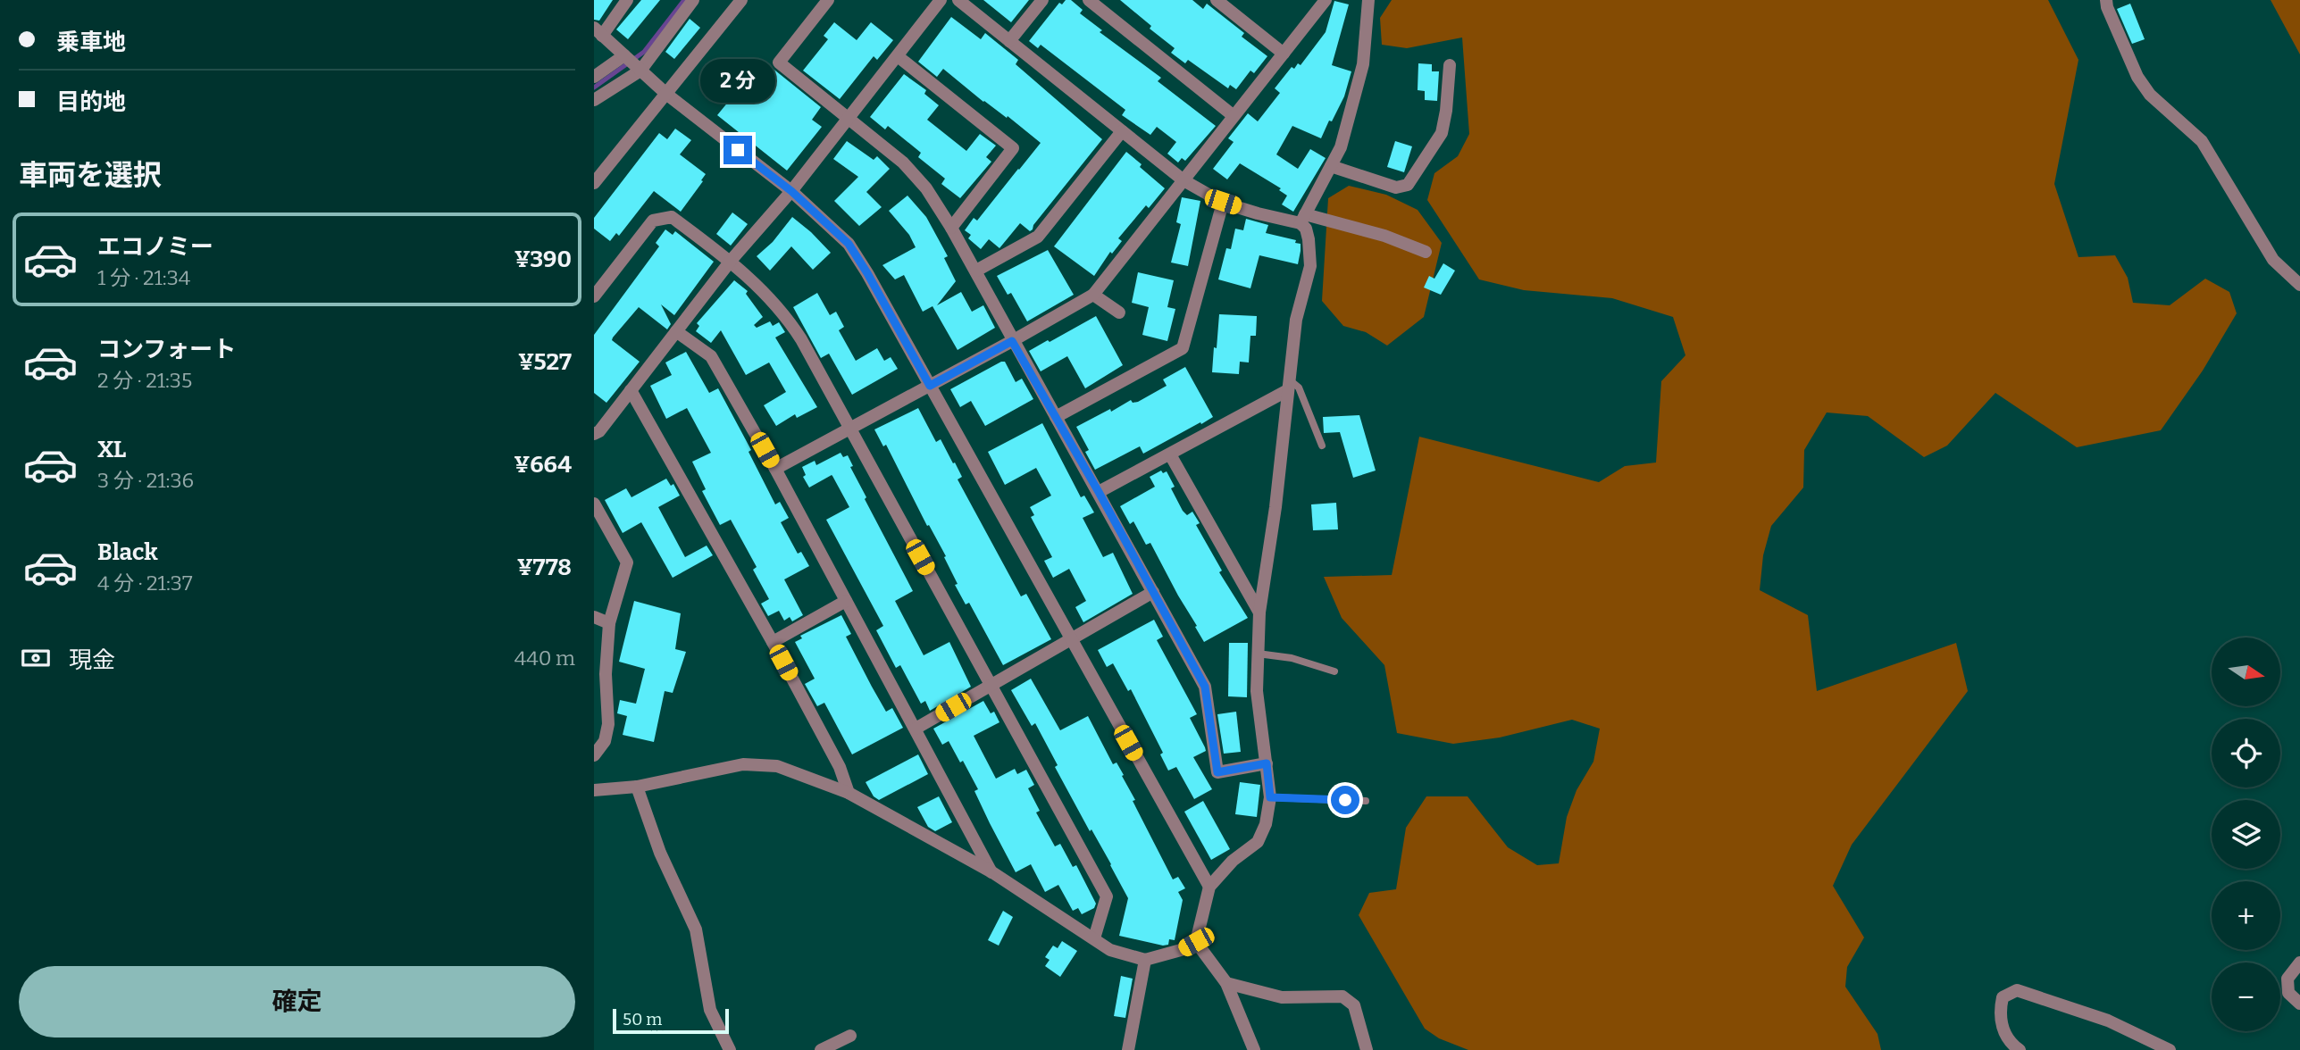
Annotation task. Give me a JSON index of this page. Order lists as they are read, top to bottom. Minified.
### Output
{"scale_bar":"50 m","north":"right","page":{"banner":["乗車地","目的地"],"bubble":"2 分","heading":"車両を選択","list":[{"name":"エコノミー","note":"1 分 · 21:34","value":"¥390"},{"name":"コンフォート","note":"2 分 · 21:35","value":"¥527"},{"name":"XL","note":"3 分 · 21:36","value":"¥664"},{"name":"Black","note":"4 分 · 21:37","value":"¥778"}],"pay":["現金","440 m"],"map_buttons":["+","−"],"buttons":"確定","scale":"50 m"}}
